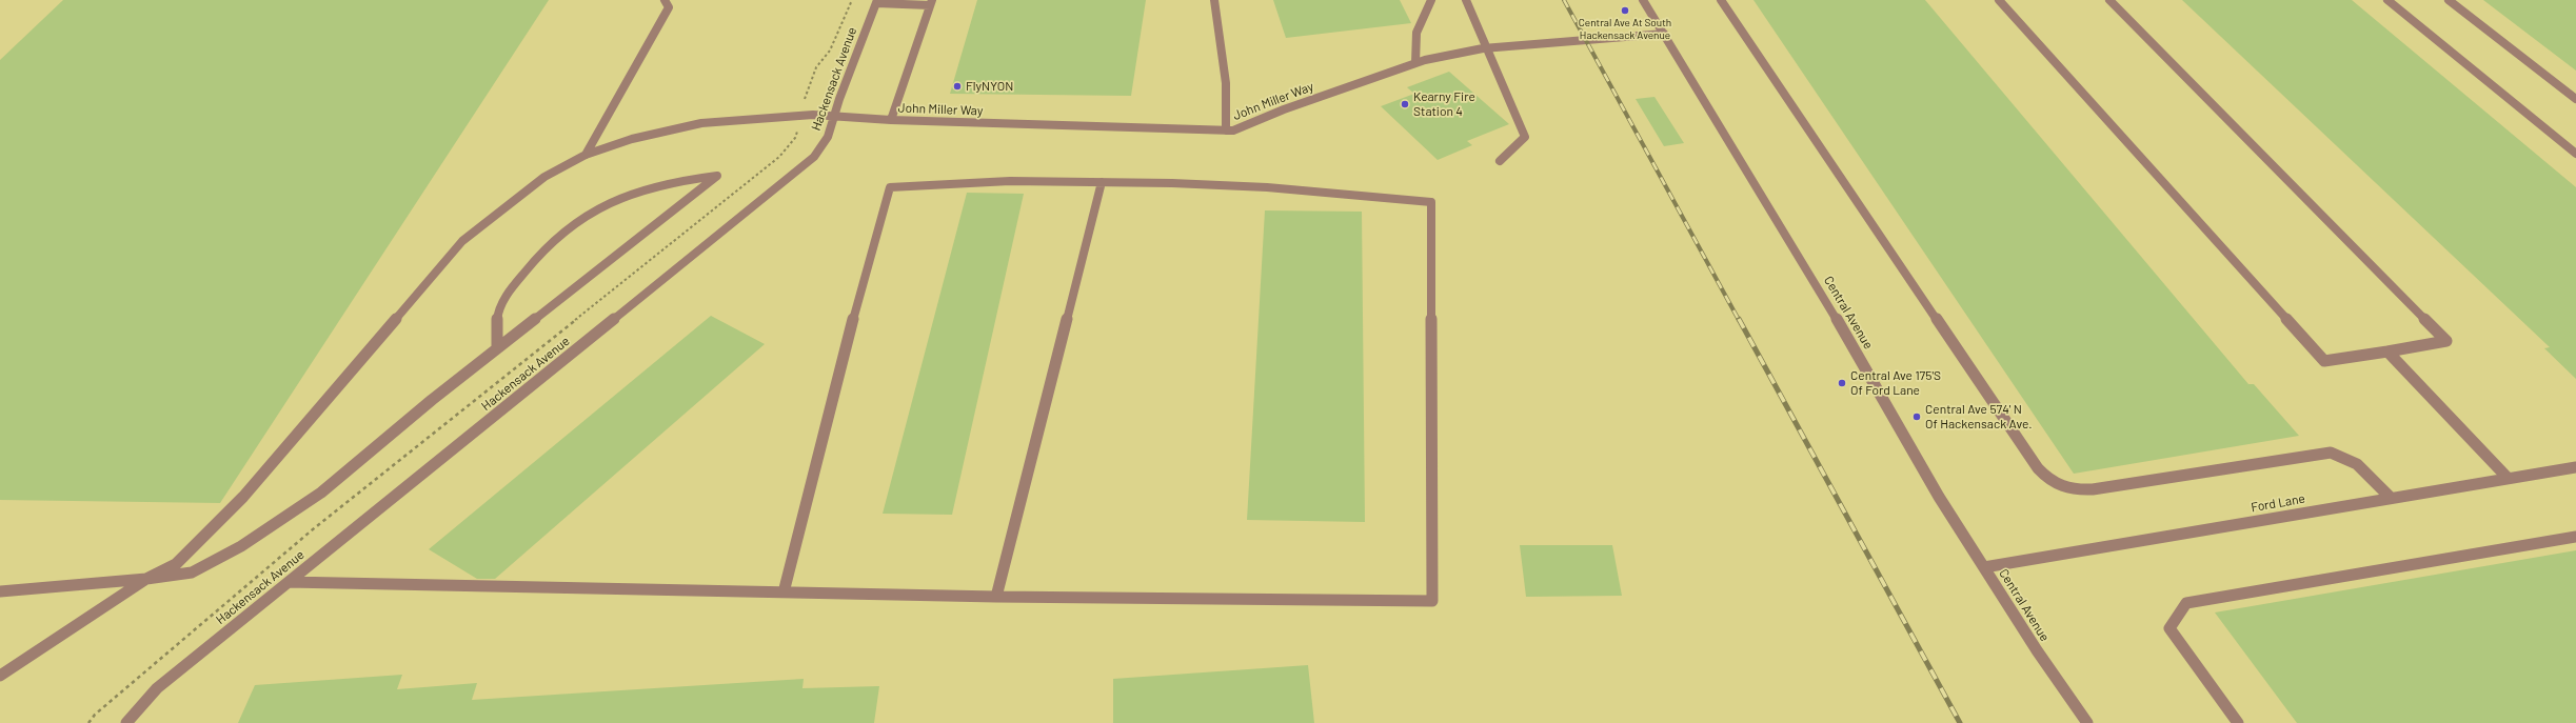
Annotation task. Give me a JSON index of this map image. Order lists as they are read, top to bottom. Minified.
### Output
{"streets":{"street":["Hackensack Avenue","John Miller Way","Central Avenue","Ford Lane"]},"crossings":[["Hackensack Avenue","John Miller Way"],["John Miller Way","Central Avenue"],["Central Avenue","Ford Lane"]],"places":["Central Ave At South Hackensack Avenue","FlyNYON","Kearny Fire Station 4","Central Ave 175'S Of Ford Lane","Central Ave 574' N Of Hackensack Ave."]}
